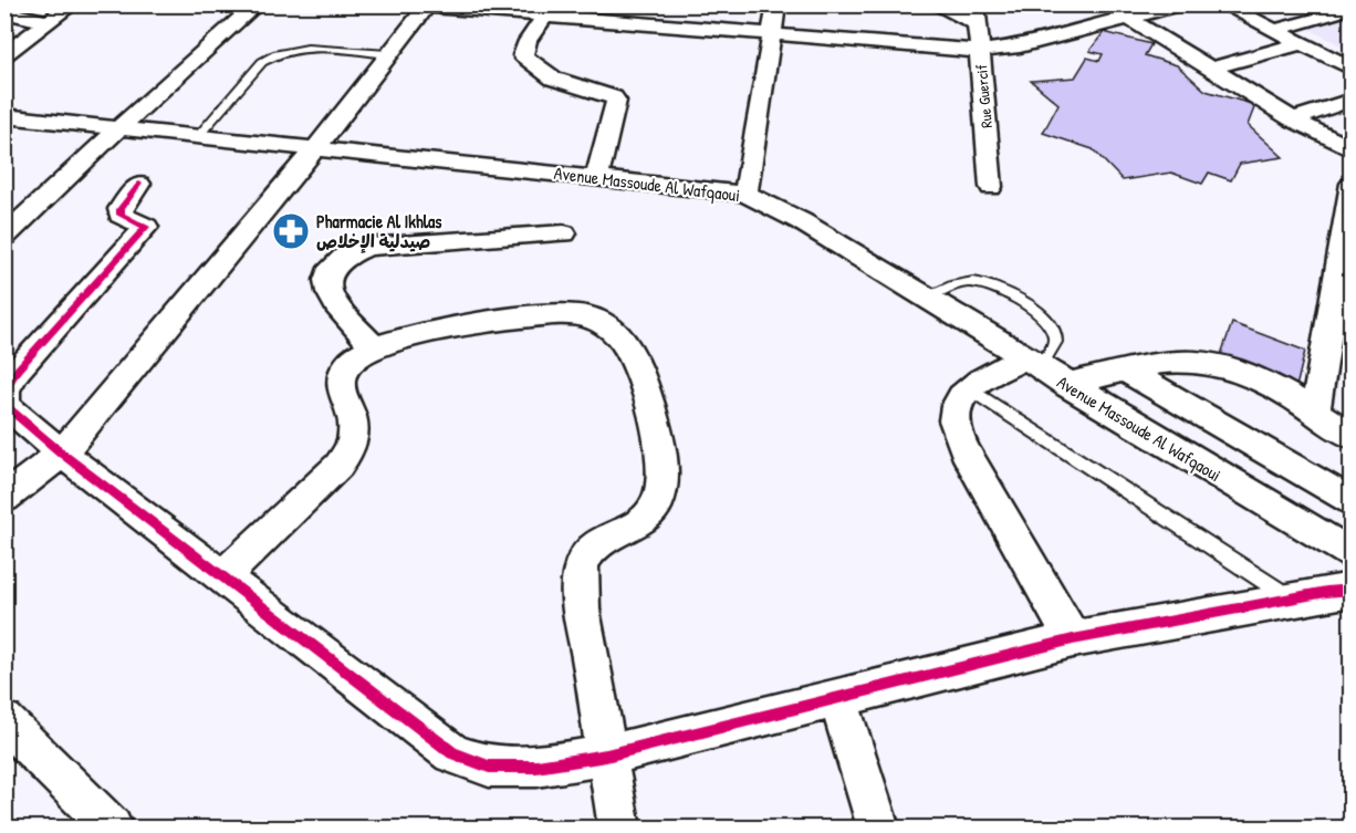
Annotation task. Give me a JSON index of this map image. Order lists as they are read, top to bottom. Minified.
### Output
{"streets":{"street":["Rue Guercif","Avenue Massoude Al Wafqaoui"]},"places":{"pharmacy":["Pharmacie Al Ikhlas صيدلية الإخلاص"]}}
